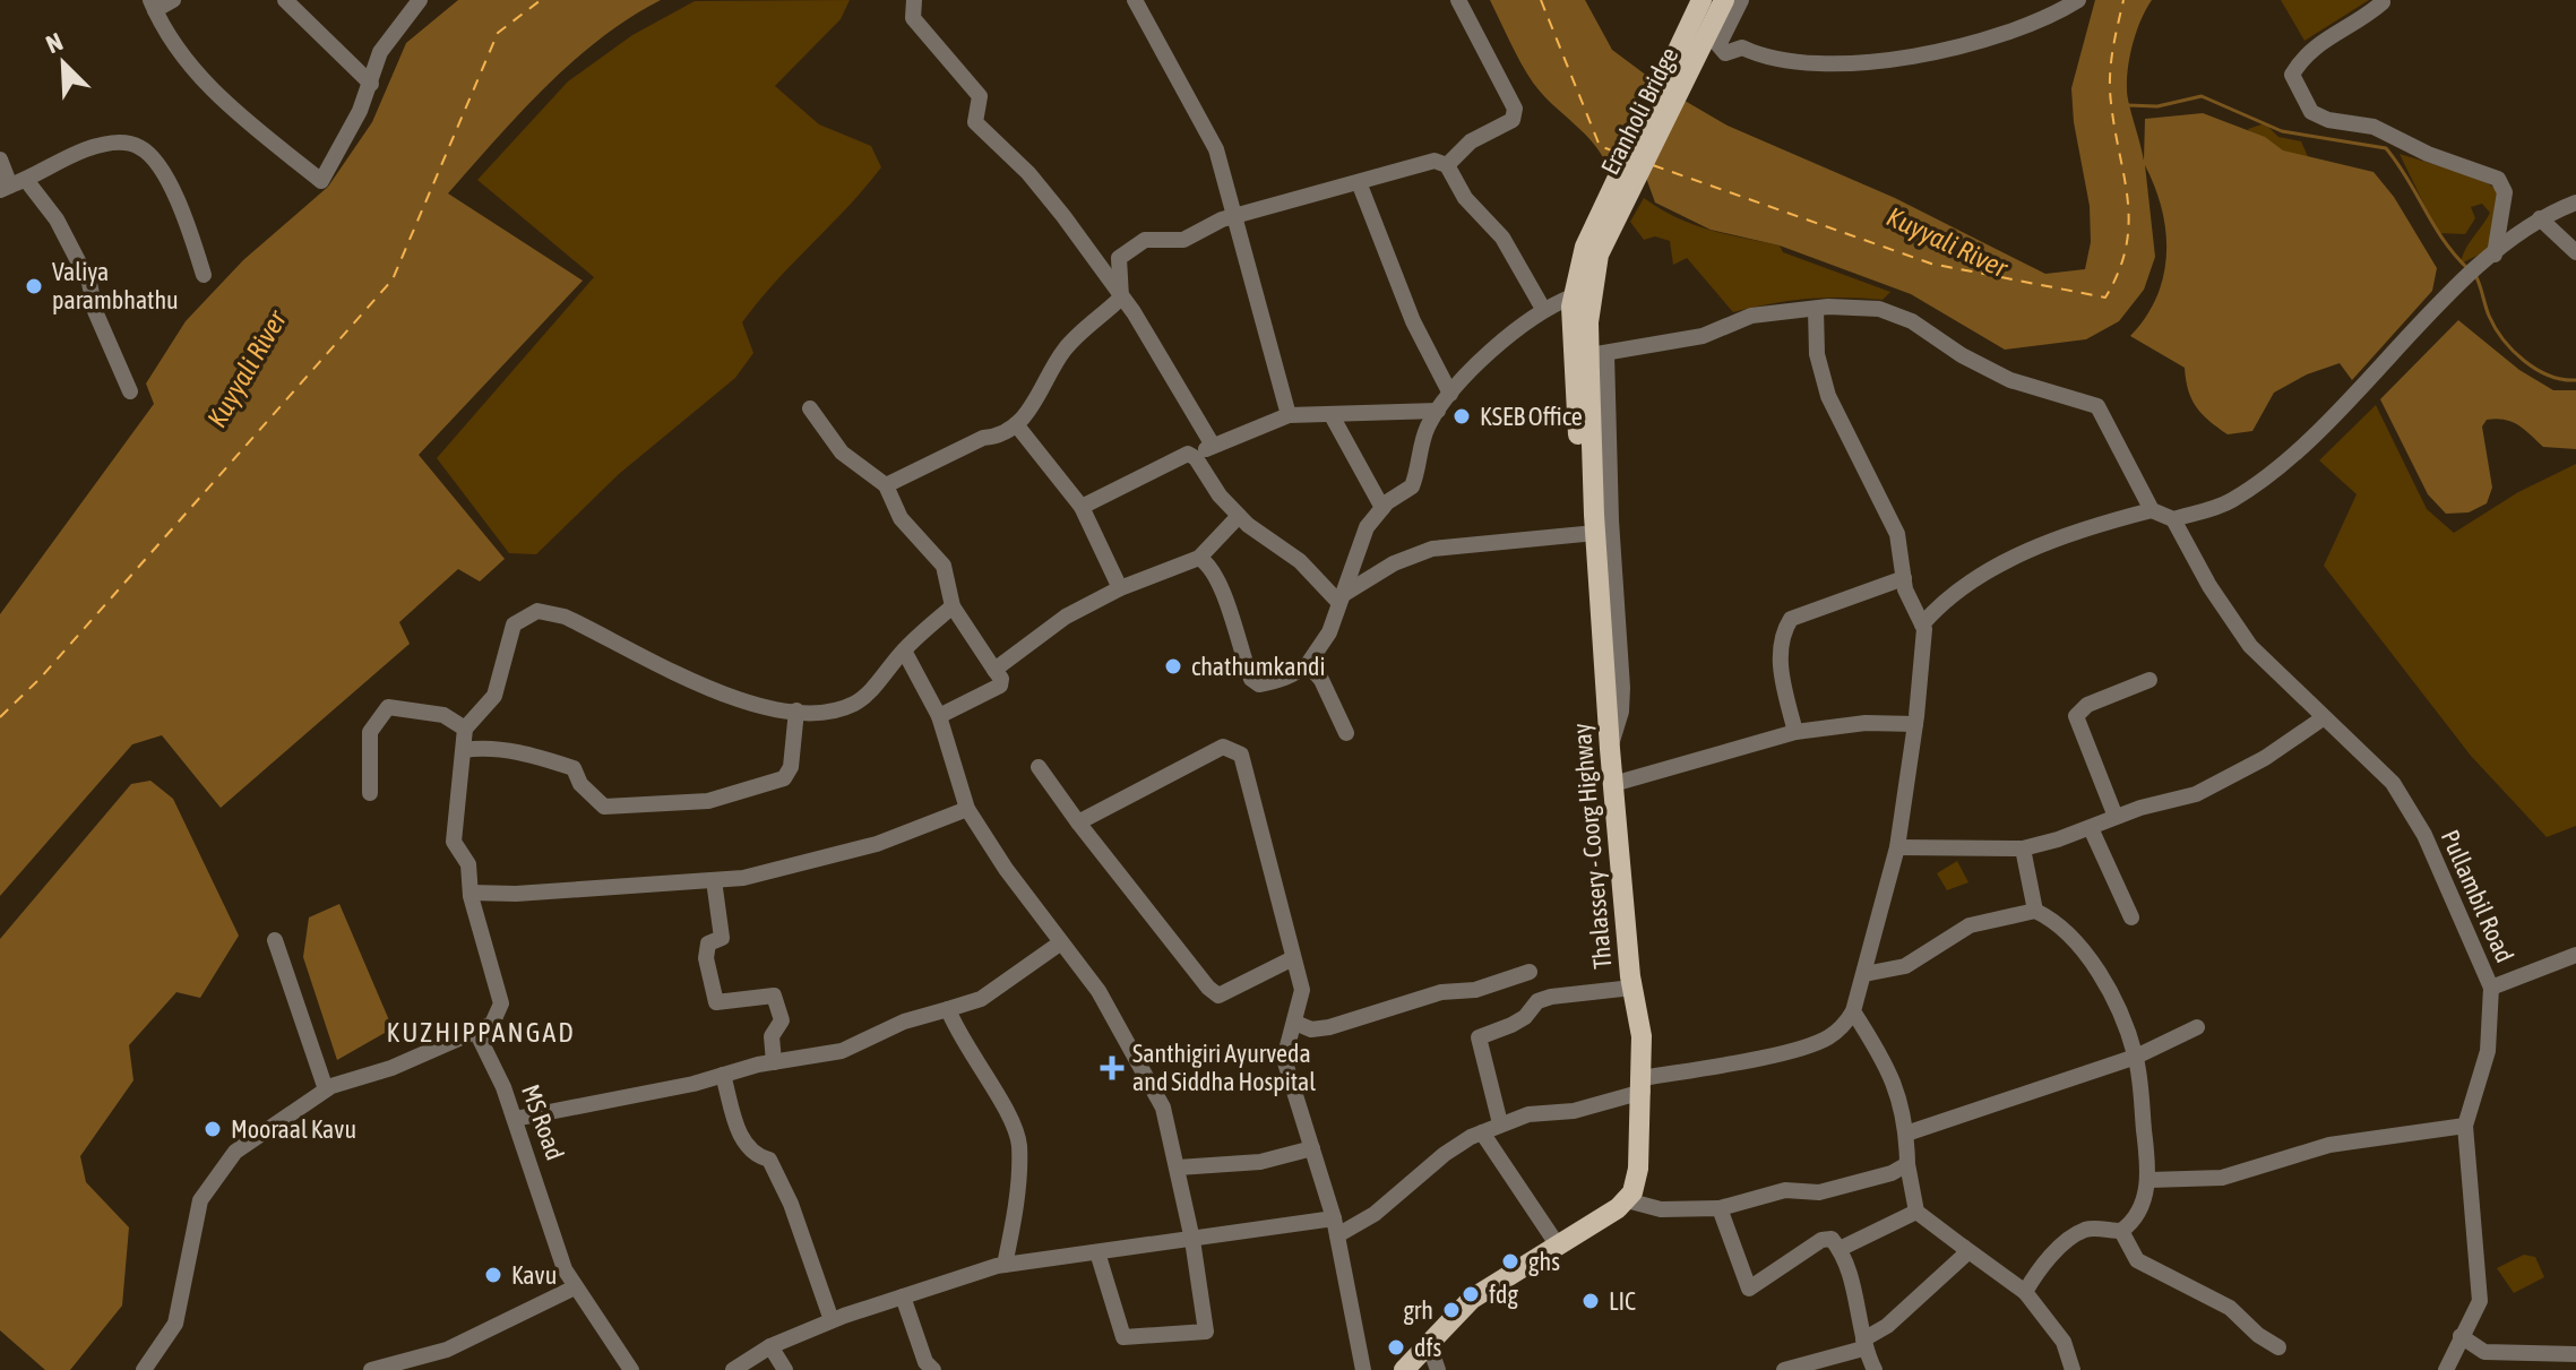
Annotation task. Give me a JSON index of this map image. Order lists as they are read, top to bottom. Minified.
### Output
{"streets":{"main road":["Eranholi Bridge","Thalassery - Coorg Highway"],"street":["Pullambil Road","MS Road"]},"crossings":[["Eranholi Bridge","Thalassery - Coorg Highway"]],"districts":["KUZHIPPANGAD"],"water":["Kuyyali River"],"places":{"other":["Valiya parambhathu","KSEB Office","chathumkandi","Mooraal Kavu","ghs","Kavu","fdg","LIC","grh","dfs"],"health":["Santhigiri Ayurveda and Siddha Hospital"]},"north":"top left"}
